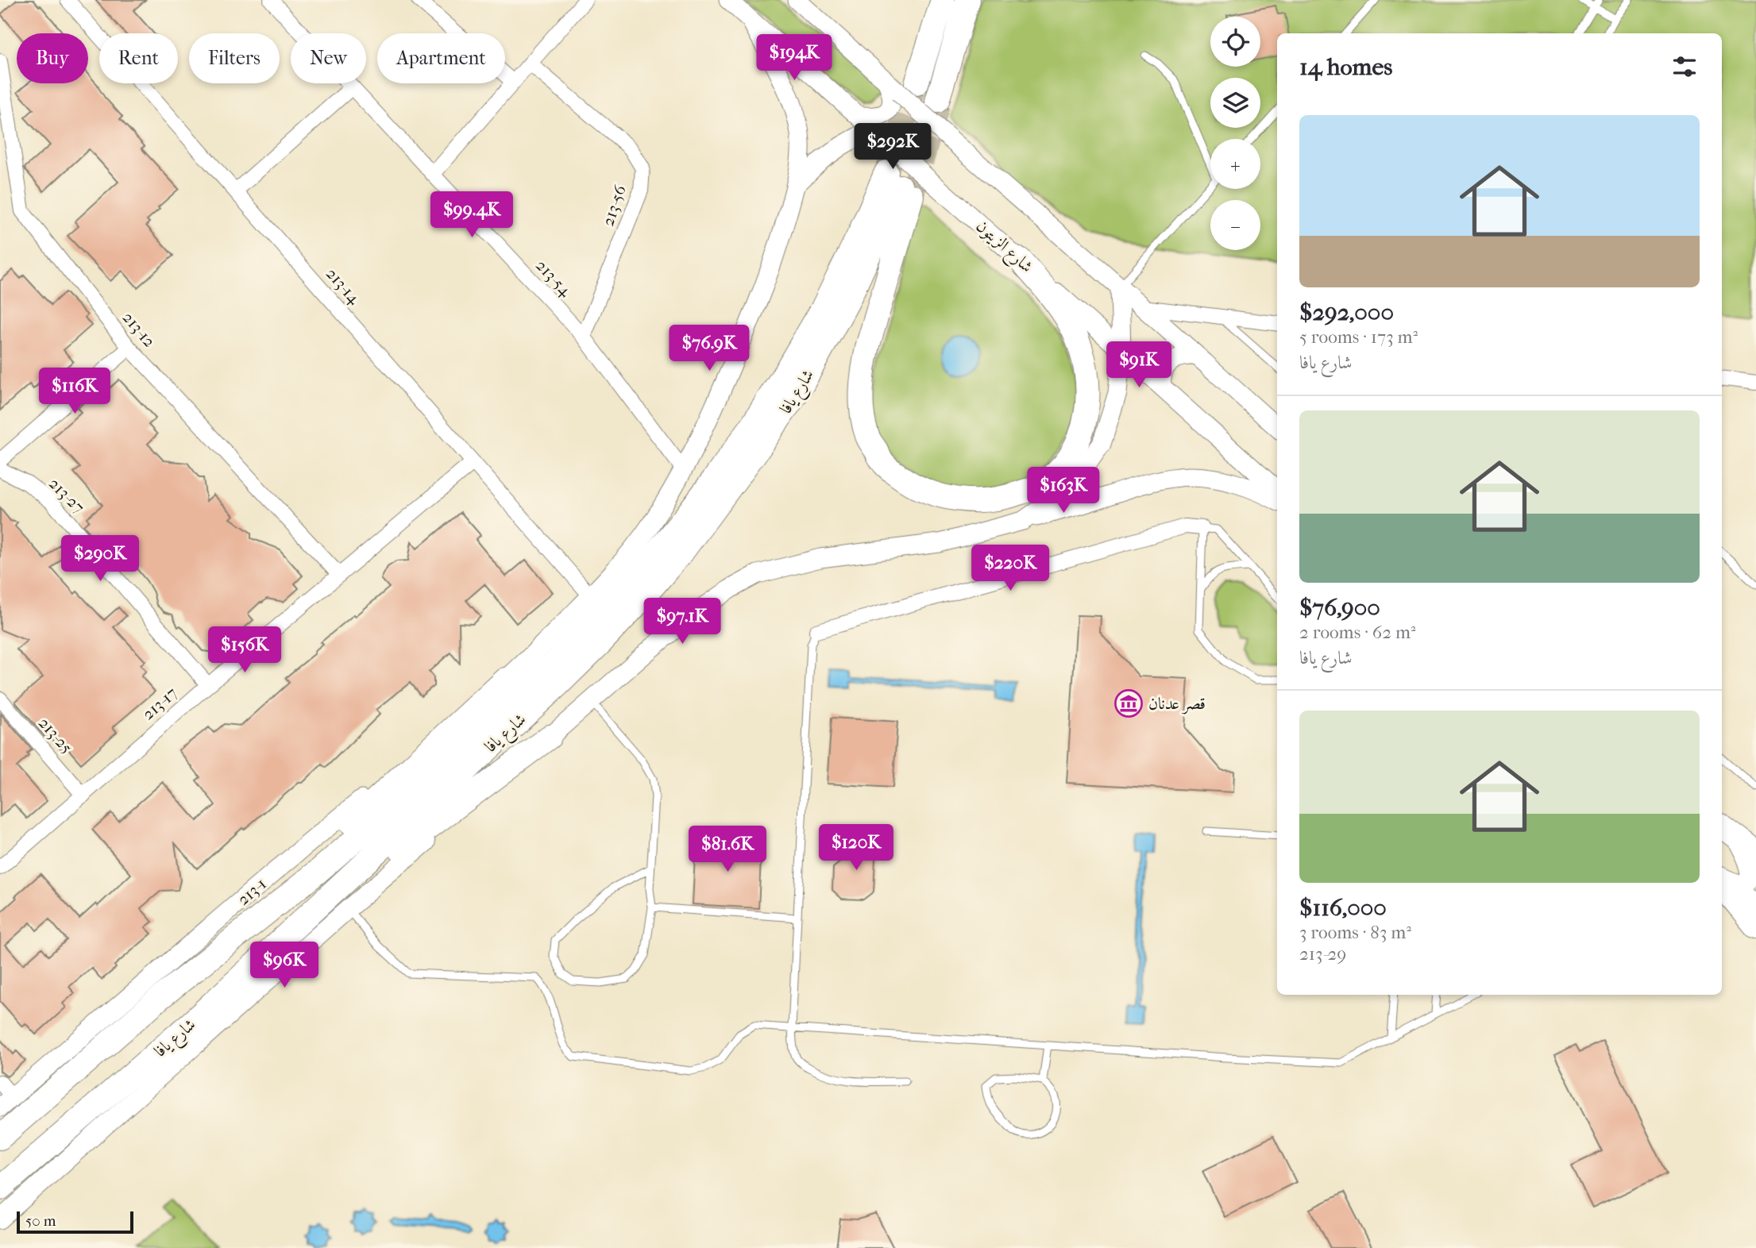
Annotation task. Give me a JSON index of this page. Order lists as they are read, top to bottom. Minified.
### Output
{"streets":{"highway":["شارع يافا"],"main road":["شارع الزيتون","213-1"],"street":["213-56","213-54","213-14","213-12","213-27","213-17","213-25"]},"crossings":[["213-56","213-54"],["شارع الزيتون","213-1"],["213-54","213-1"],["213-14","213-17"],["213-14","213-1"],["213-12","213-17"],["213-27","213-17"],["213-17","213-25"]],"places":{"museum":["قصر عدنان"]},"scale_bar":"50 m","page":{"map_buttons":["+","−"],"chip":["Buy","Rent","Filters","New","Apartment"],"heading":"14 homes","price":["$194K","$292K","$99.4K","$76.9K","$91K","$116K","$163K","$290K","$220K","$97.1K","$156K","$120K","$81.6K","$96K"],"list":[{"name":"$292,000","note":"5 rooms · 173 m² · شارع يافا"},{"name":"$76,900","note":"2 rooms · 62 m² · شارع يافا"},{"name":"$116,000","note":"3 rooms · 83 m² · 213-29"}],"scale":"50 m"}}
